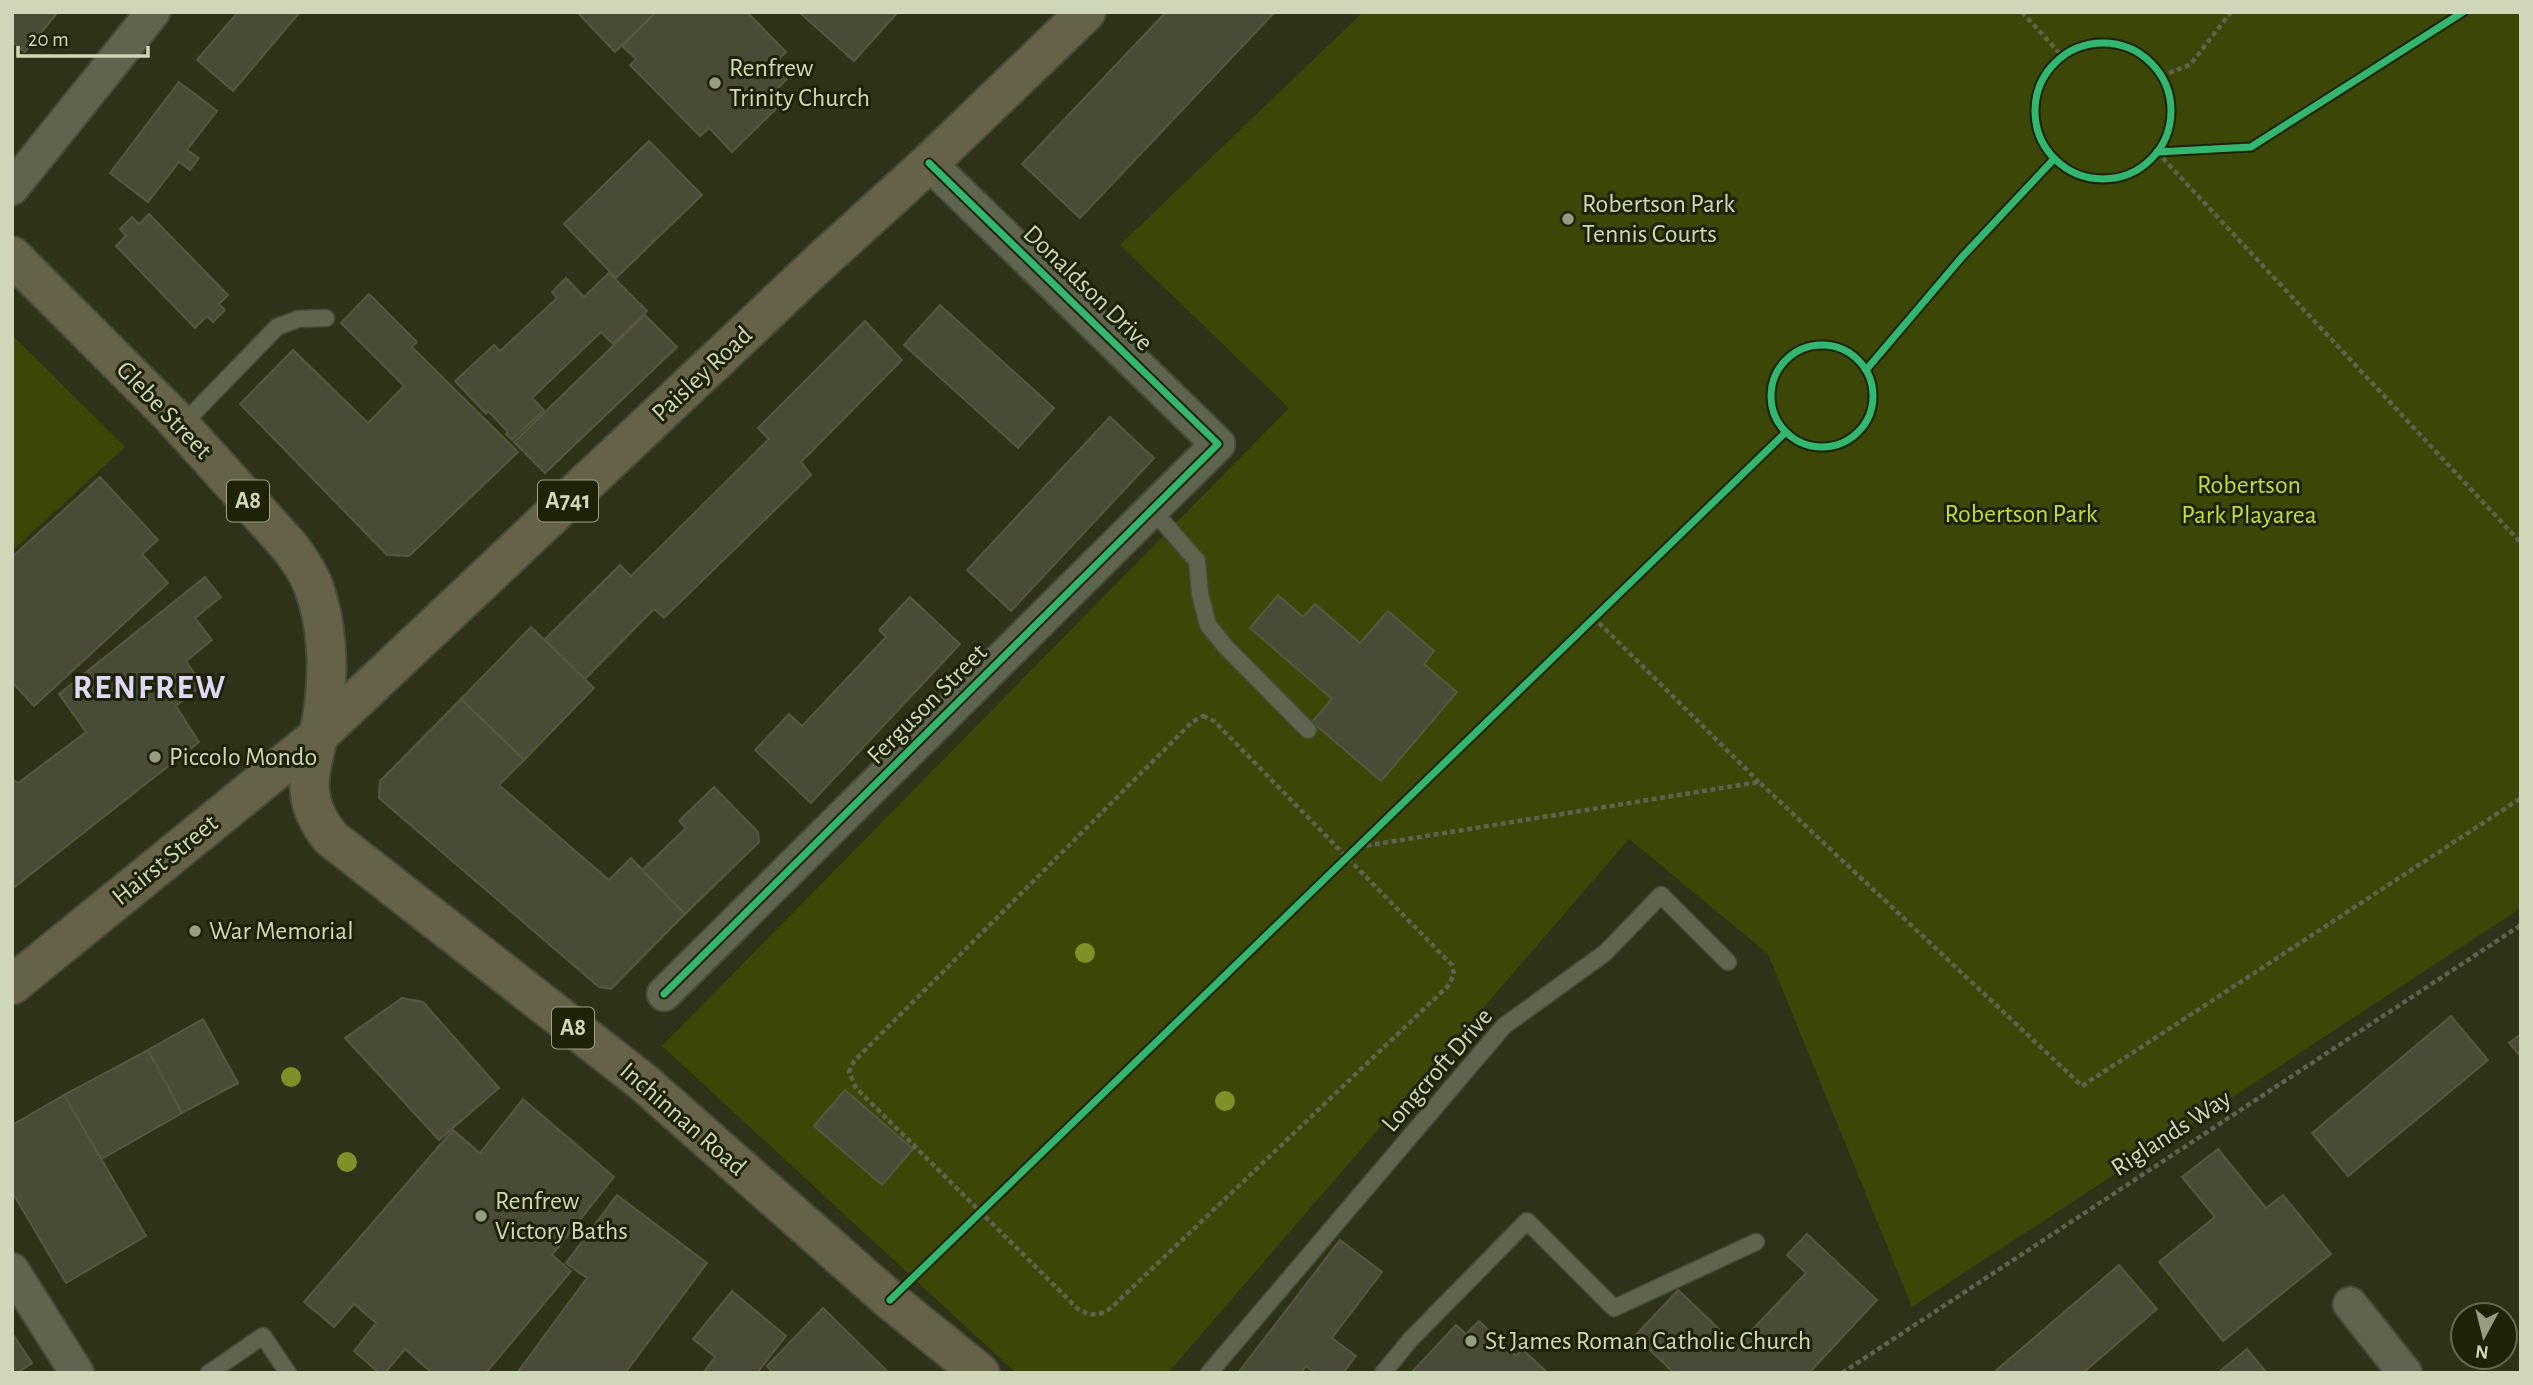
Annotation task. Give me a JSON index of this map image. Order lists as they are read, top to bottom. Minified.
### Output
{"streets":{"main road":["Paisley Road","Glebe Street","A8","A741","Hairst Street","Inchinnan Road"],"street":["Donaldson Drive","Ferguson Street"],"lane":["Longcroft Drive"],"path":["Riglands Way"]},"crossings":[["Donaldson Drive","Paisley Road"],["Donaldson Drive","Ferguson Street"],["Paisley Road","Glebe Street"],["Paisley Road","Hairst Street"],["Paisley Road","Inchinnan Road"],["Glebe Street","Hairst Street"],["Glebe Street","Inchinnan Road"],["Hairst Street","Inchinnan Road"]],"districts":["RENFREW"],"parks":["Robertson Park Playarea","Robertson Park"],"places":["Renfrew Trinity Church","Robertson Park Tennis Courts","Piccolo Mondo","War Memorial","Renfrew Victory Baths","St James Roman Catholic Church"],"scale_bar":"20 m","north":"bottom"}
